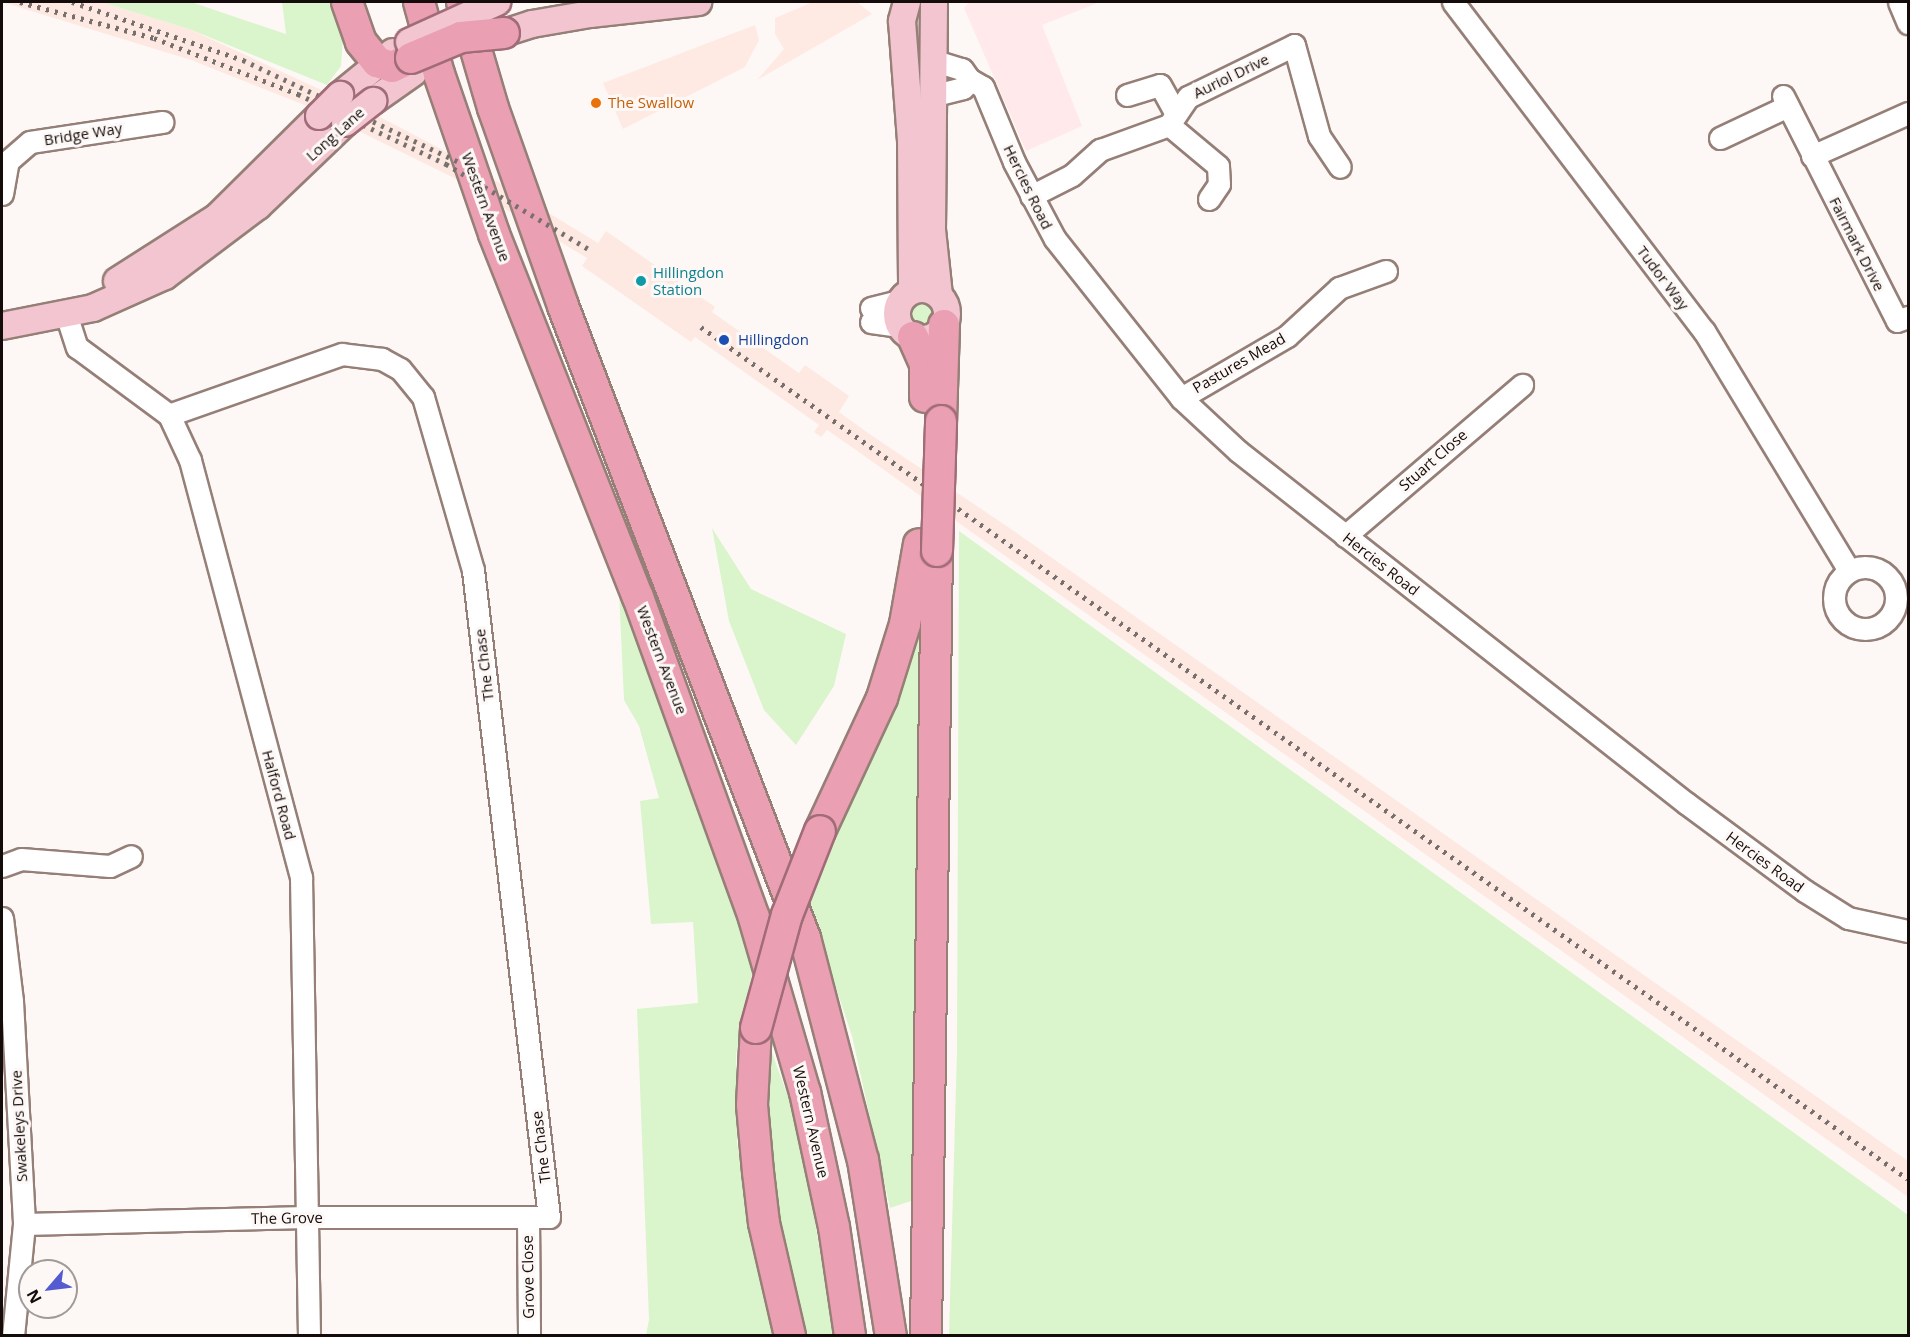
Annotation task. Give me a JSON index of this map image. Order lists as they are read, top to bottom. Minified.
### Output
{"streets":{"highway":["Western Avenue"],"main road":["Long Lane"],"street":["Auriol Drive","Bridge Way","Hercies Road","Fairmark Drive","Tudor Way","Pastures Mead","Stuart Close","The Chase","Halford Road","Swakeleys Drive","The Grove","Grove Close"]},"crossings":[["Auriol Drive","Hercies Road"],["Long Lane","Halford Road"],["Hercies Road","Pastures Mead"],["Hercies Road","Stuart Close"],["The Chase","Halford Road"],["The Chase","The Grove"],["Halford Road","The Grove"],["Swakeleys Drive","The Grove"],["The Grove","Grove Close"]],"places":["The Swallow","Hillingdon Station","Hillingdon"],"north":"bottom left"}
